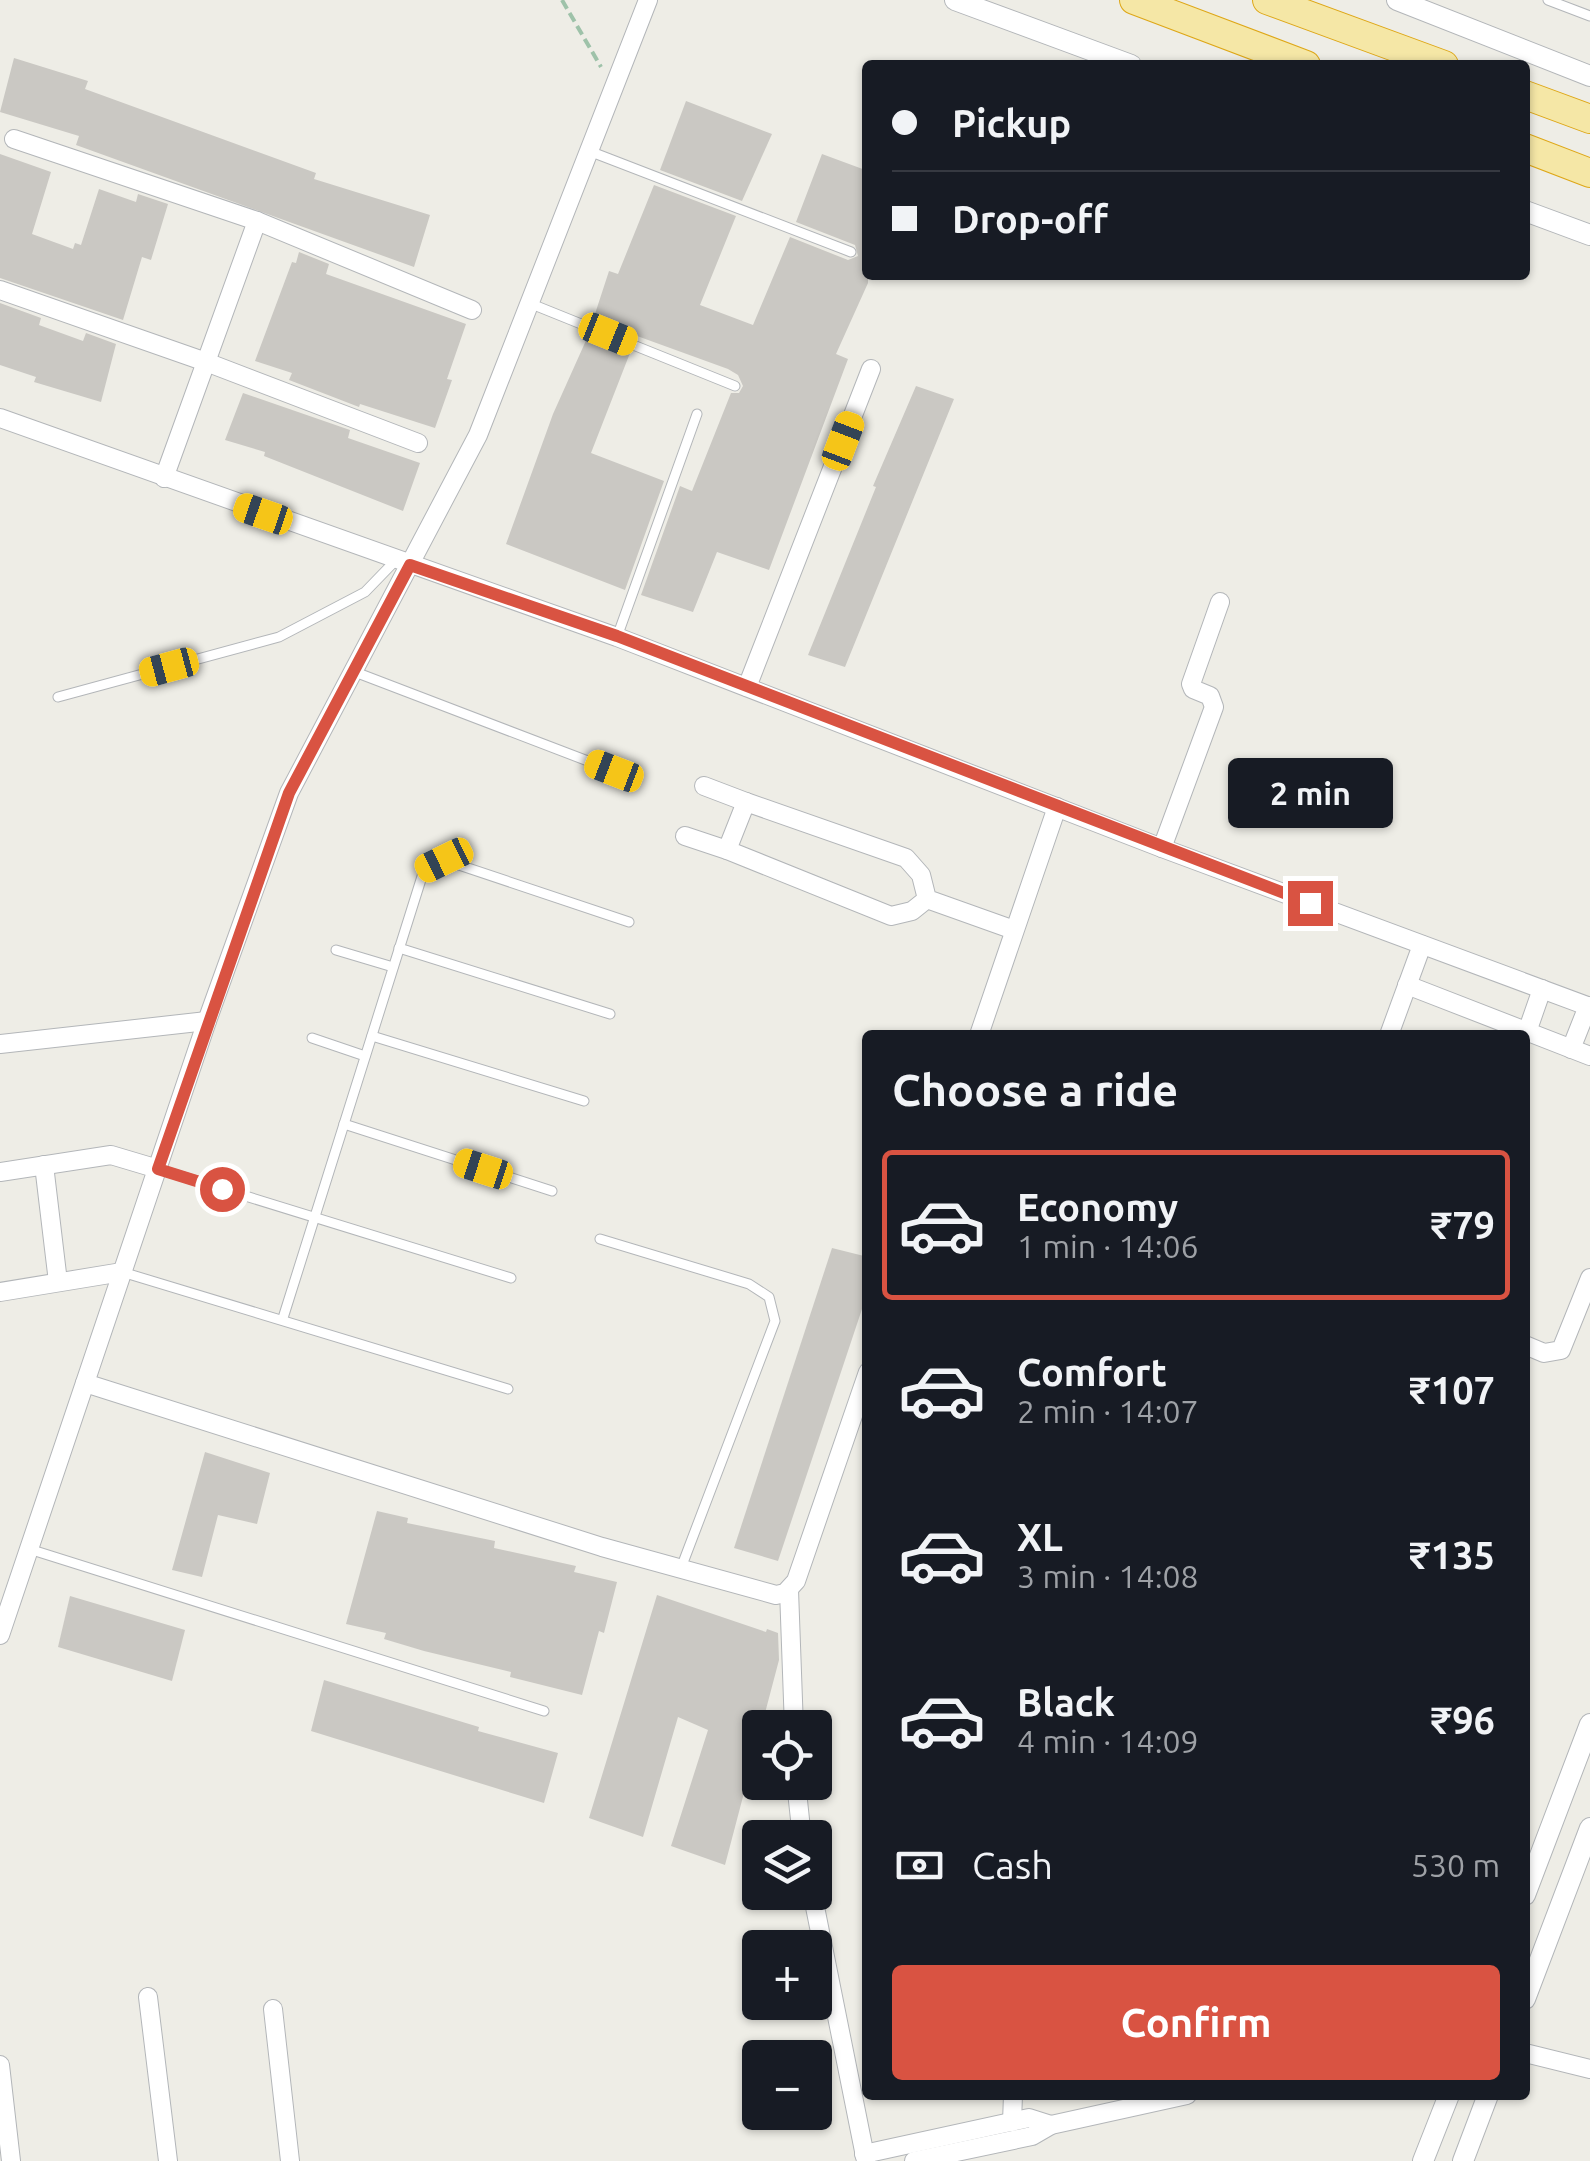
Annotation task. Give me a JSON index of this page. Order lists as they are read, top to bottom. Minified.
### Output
{"page":{"banner":["Pickup","Drop-off"],"bubble":"2 min","heading":"Choose a ride","list":[{"name":"Economy","note":"1 min · 14:06","value":"₹79"},{"name":"Comfort","note":"2 min · 14:07","value":"₹107"},{"name":"XL","note":"3 min · 14:08","value":"₹135"},{"name":"Black","note":"4 min · 14:09","value":"₹96"}],"map_buttons":["+","−"],"pay":["Cash","530 m"],"buttons":"Confirm"}}
